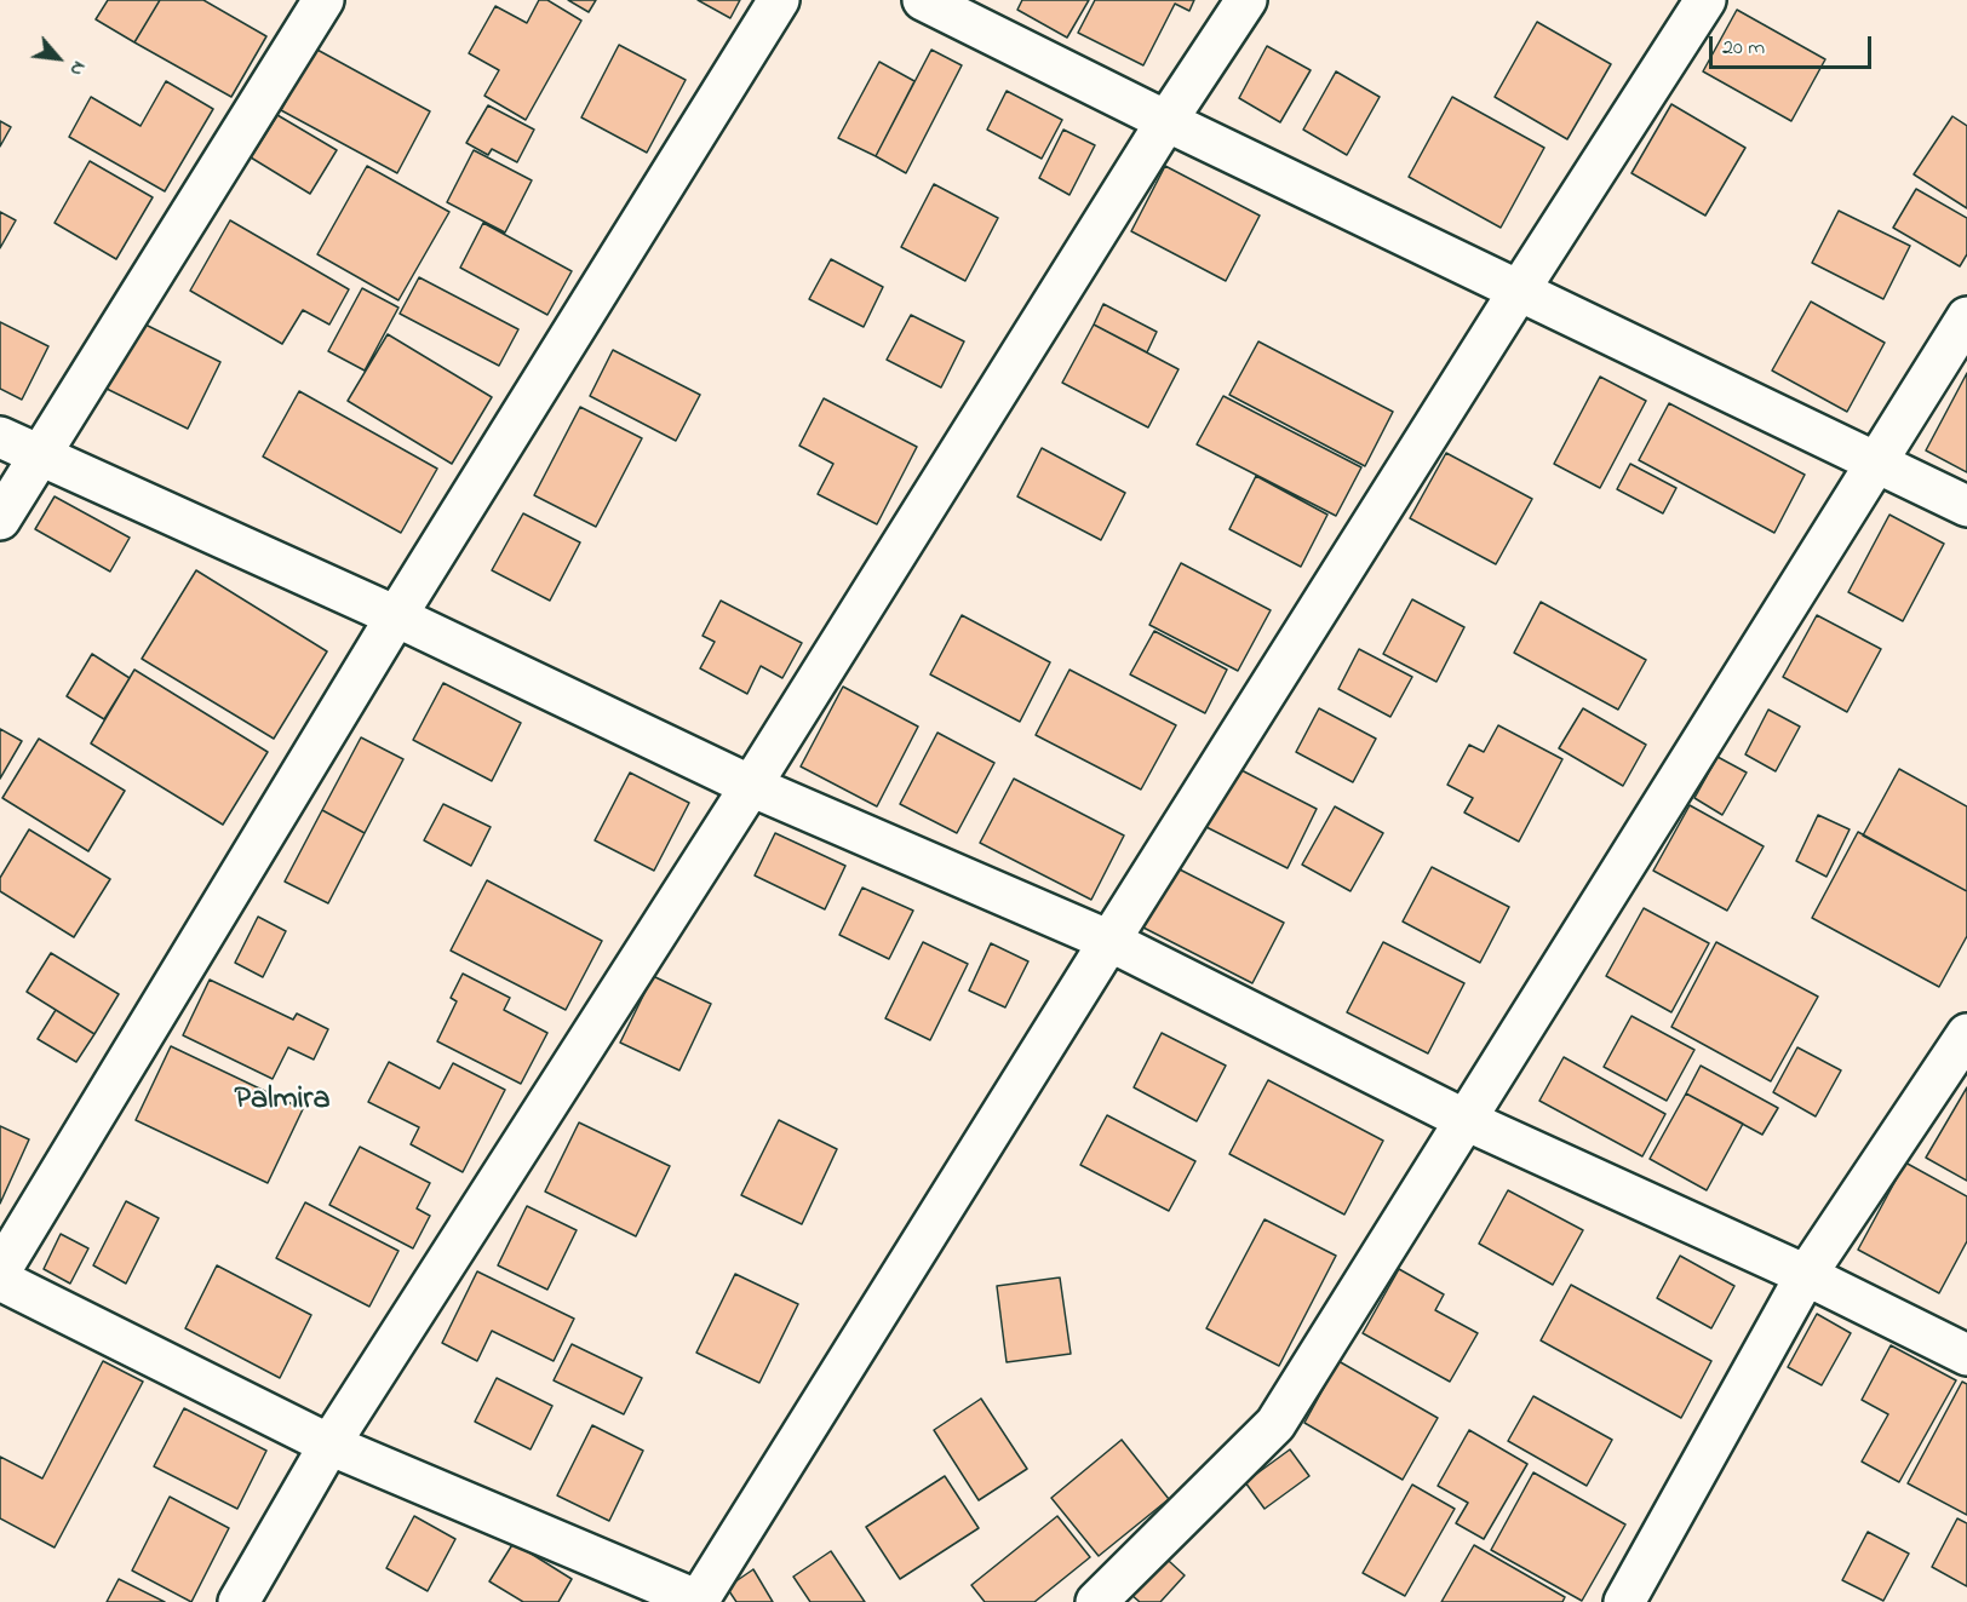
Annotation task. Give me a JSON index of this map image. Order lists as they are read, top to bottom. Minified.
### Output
{"districts":["Palmira"],"scale_bar":"20 m","north":"bottom right"}
